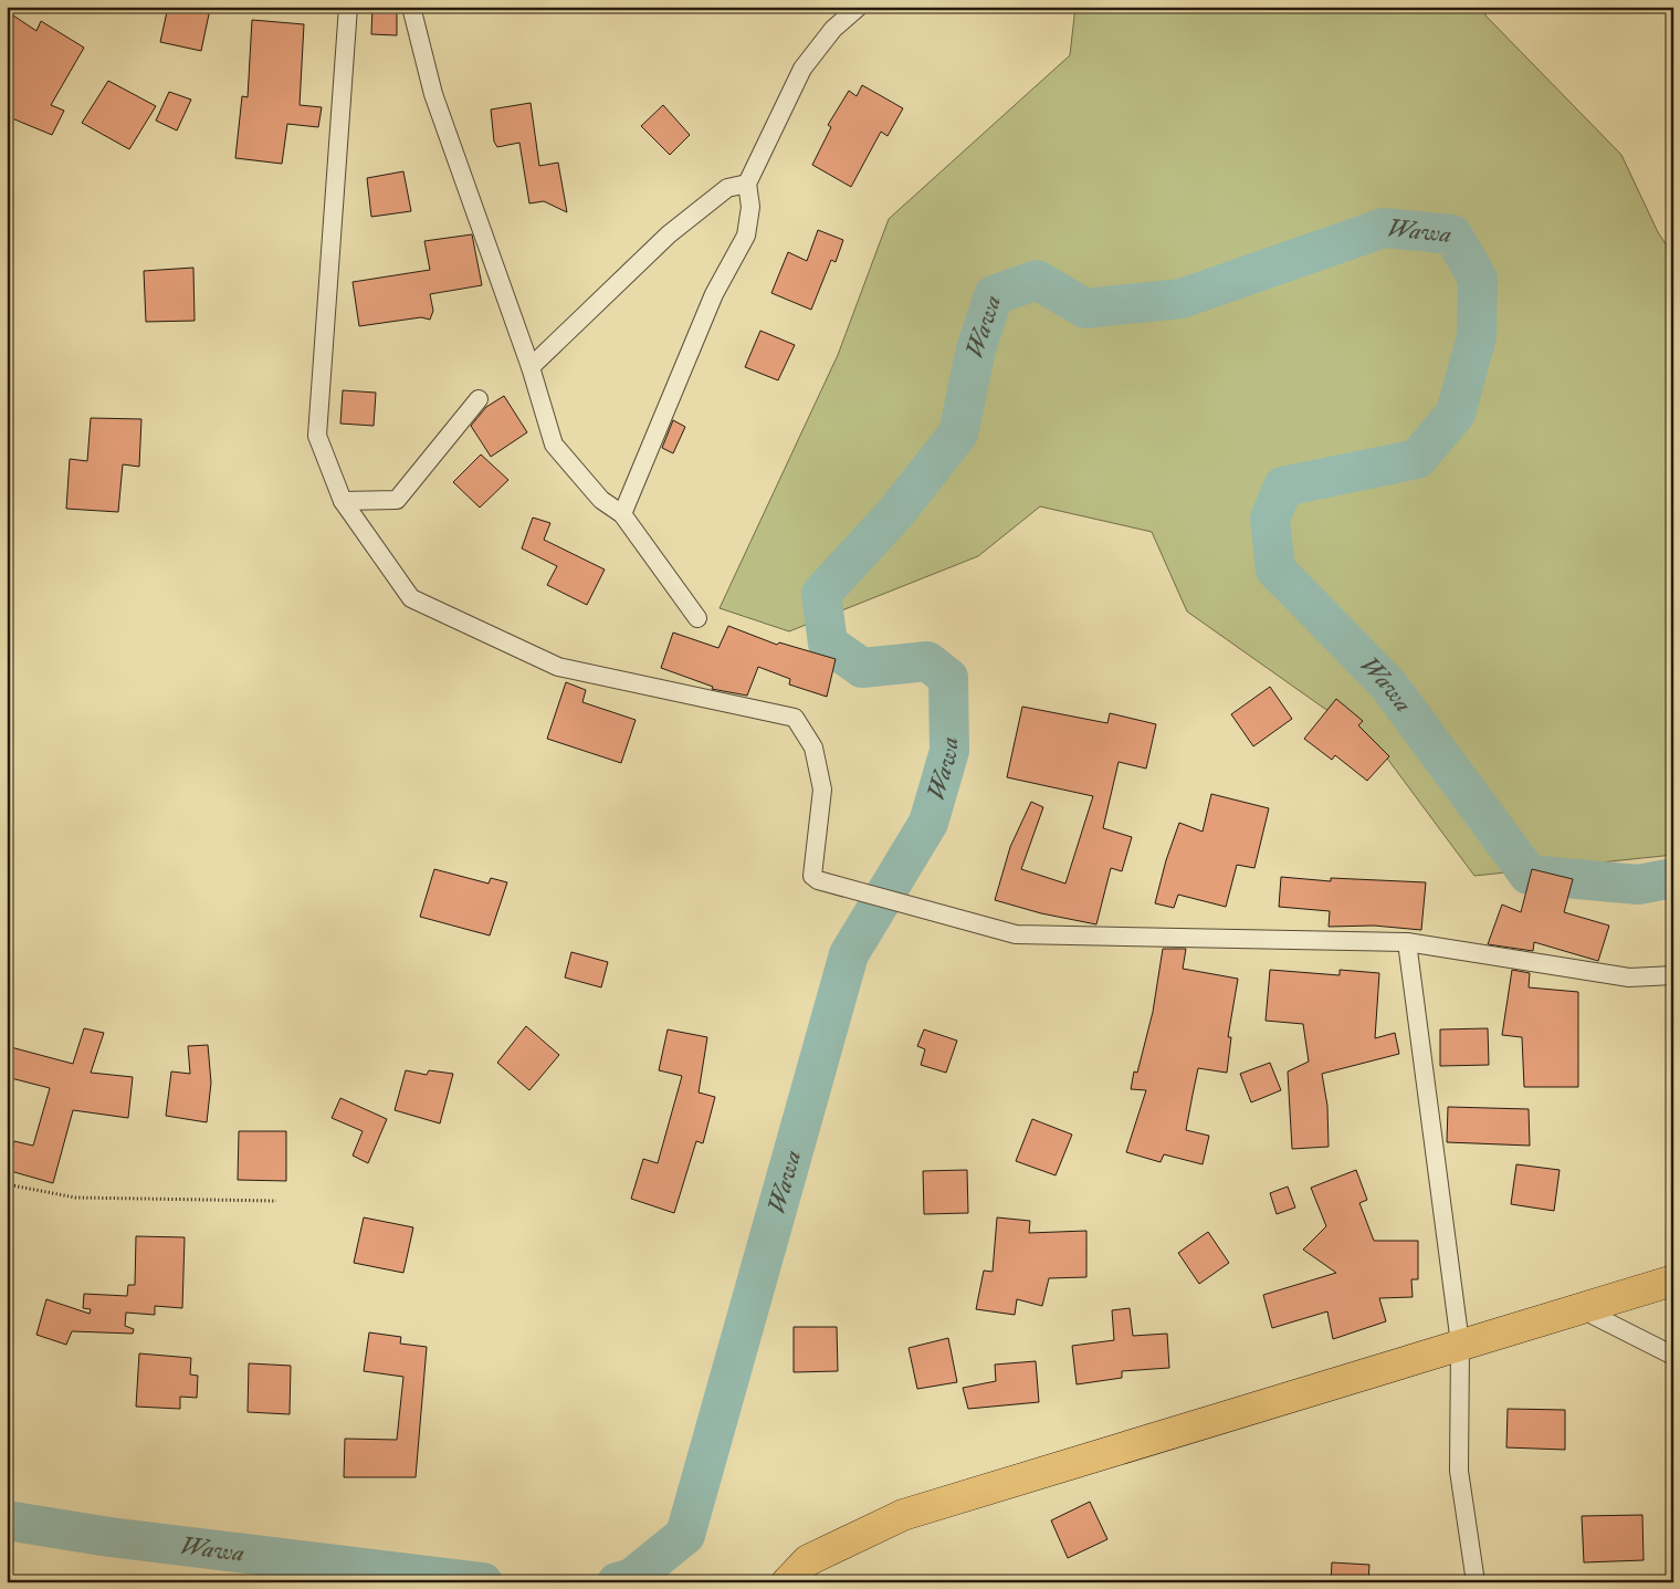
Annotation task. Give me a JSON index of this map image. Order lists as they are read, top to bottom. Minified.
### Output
{"water":["Wawa"]}
